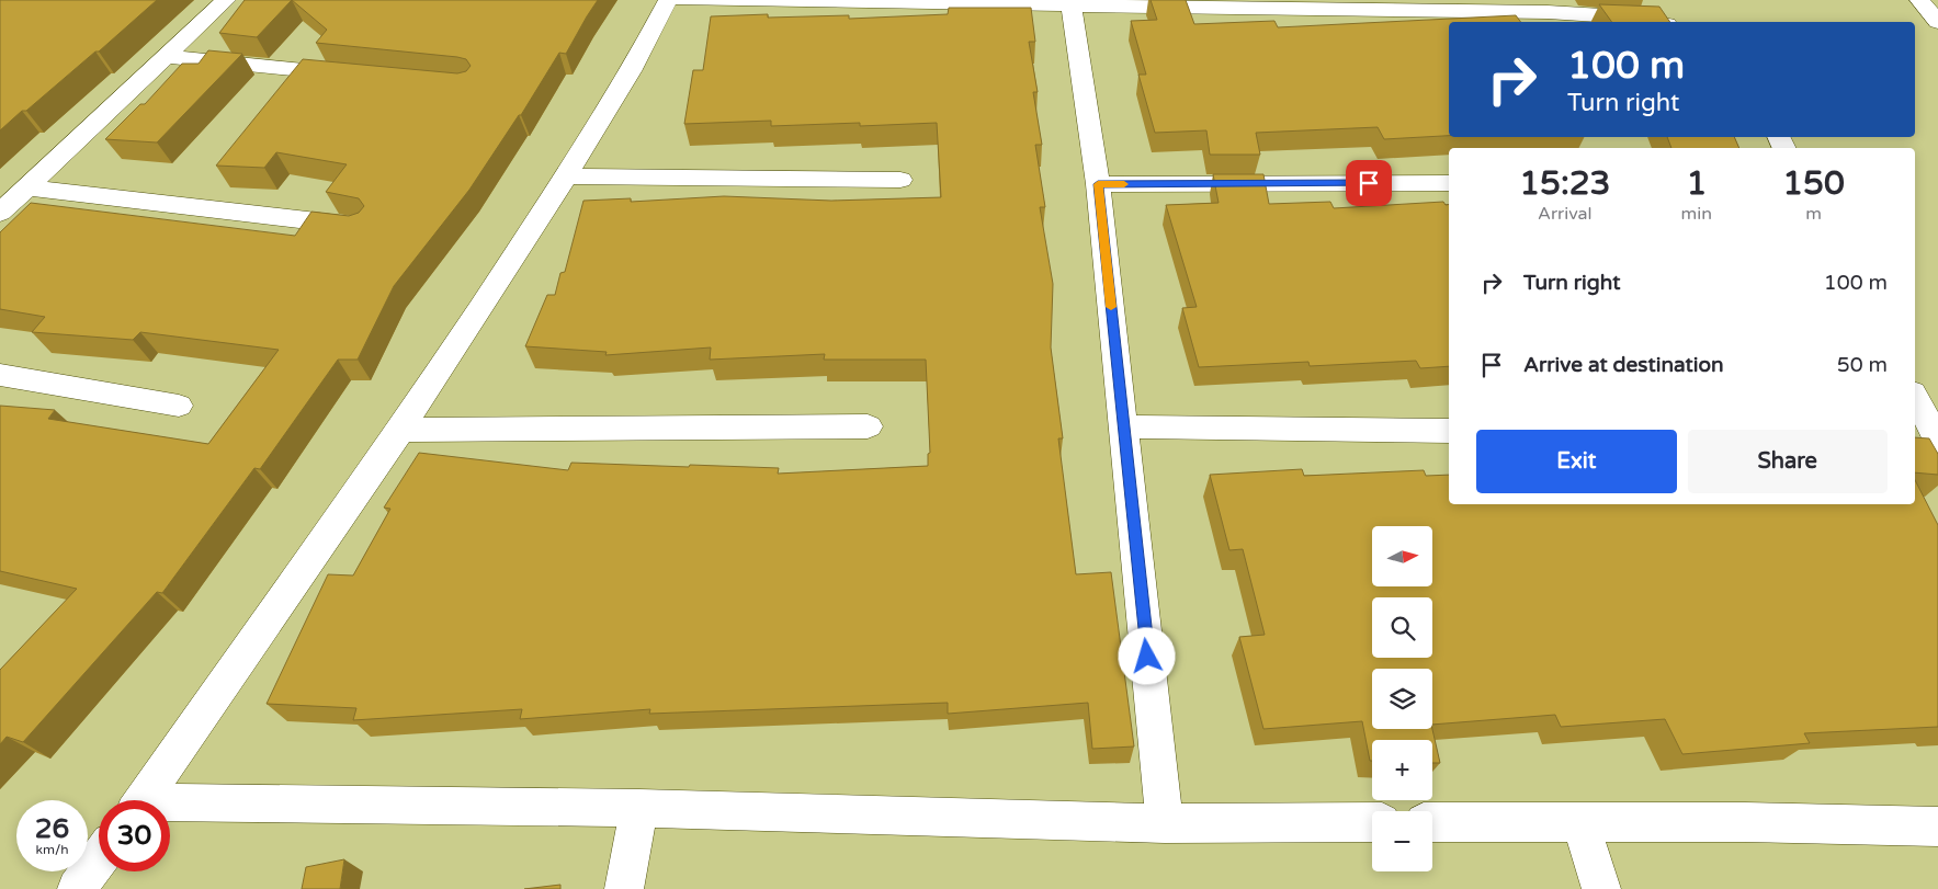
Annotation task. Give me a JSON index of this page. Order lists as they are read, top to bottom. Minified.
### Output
{"north":"right","page":{"turn":["100 m","Turn right"],"eta":["15:23","Arrival","1","min","150","m"],"list":[{"name":"Turn right","value":"100 m"},{"name":"Arrive at destination","value":"50 m"}],"buttons":["Exit","Share"],"map_buttons":["+","−"],"speed":"26 km/h","limit":"30"}}
